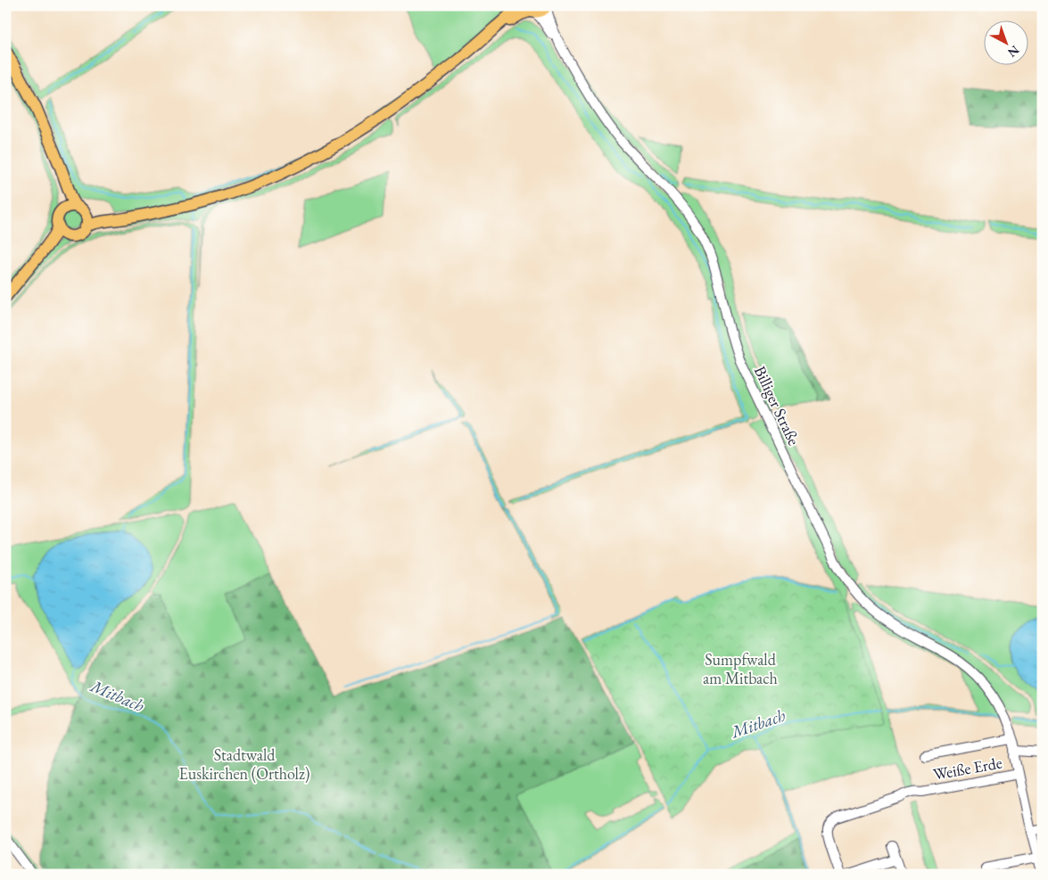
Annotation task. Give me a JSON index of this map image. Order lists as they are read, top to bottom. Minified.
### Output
{"streets":{"street":["Billiger Straße","Weiße Erde"]},"crossings":[["Billiger Straße","Weiße Erde"]],"water":["Mitbach"],"parks":["Sumpfwald am Mitbach","Stadtwald Euskirchen (Ortholz)"],"north":"bottom right"}
